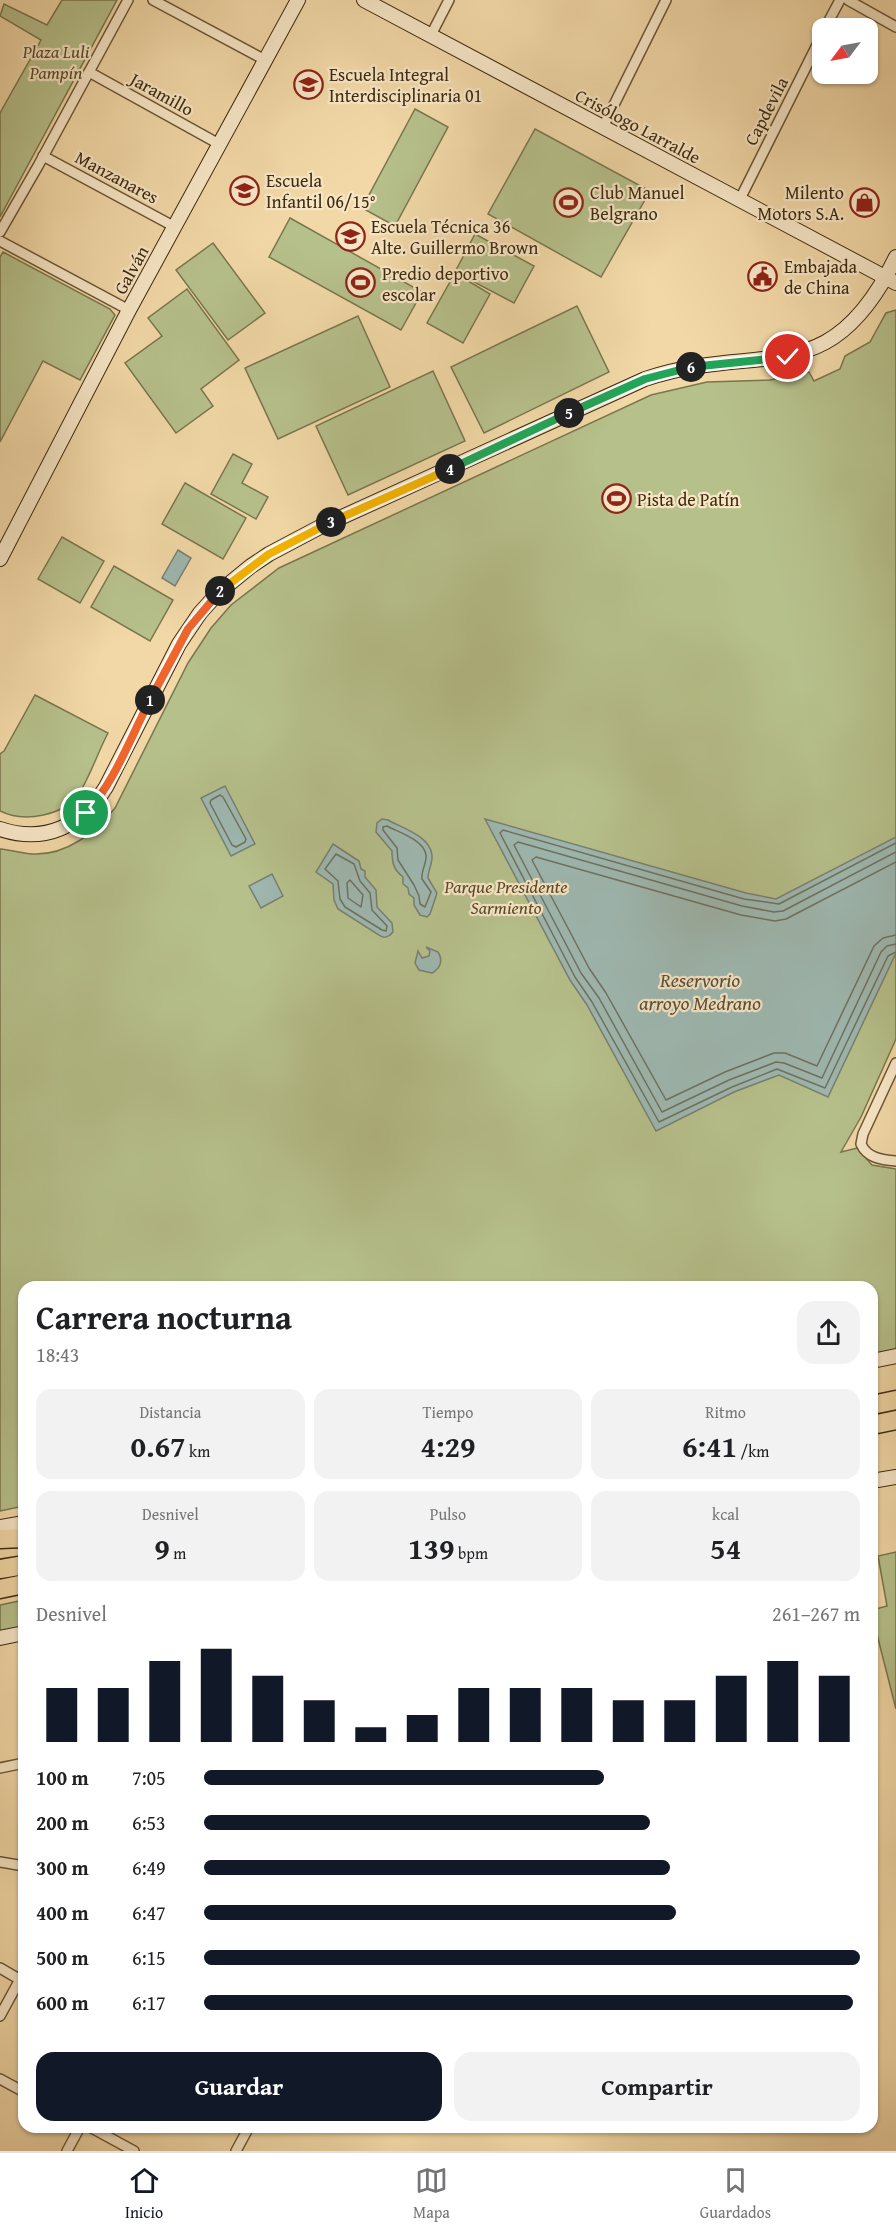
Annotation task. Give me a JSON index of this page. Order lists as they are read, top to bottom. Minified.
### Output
{"streets":{"street":["Jaramillo","Capdevila","Crisólogo Larralde","Manzanares","Galván"]},"crossings":[["Jaramillo","Galván"],["Capdevila","Crisólogo Larralde"],["Manzanares","Galván"]],"water":["Reservorio arroyo Medrano"],"parks":["Plaza Luli Pampín","Parque Presidente Sarmiento"],"places":{"school or university":["Escuela Integral Interdisciplinaria 01","Escuela Infantil 06/15°","Escuela Técnica 36 Alte. Guillermo Brown"],"sports":["Club Manuel Belgrano","Predio deportivo escolar","Pista de Patín"],"shop":["Milento Motors S.A."],"public building":["Embajada de China"]},"north":"bottom left","page":{"pins":["6","5","4","3","2","1"],"heading":["Carrera nocturna","18:43"],"stats":[["Distancia","0.67 km"],["Tiempo","4:29"],["Ritmo","6:41 /km"],["Desnivel","9 m"],["Pulso","139 bpm"],["kcal","54"]],"chart":["Desnivel","261–267 m"],"list":[{"name":"100 m","note":"7:05"},{"name":"200 m","note":"6:53"},{"name":"300 m","note":"6:49"},{"name":"400 m","note":"6:47"},{"name":"500 m","note":"6:15"},{"name":"600 m","note":"6:17"}],"buttons":["Guardar","Compartir"],"tabs":["Inicio","Mapa","Guardados"]}}
